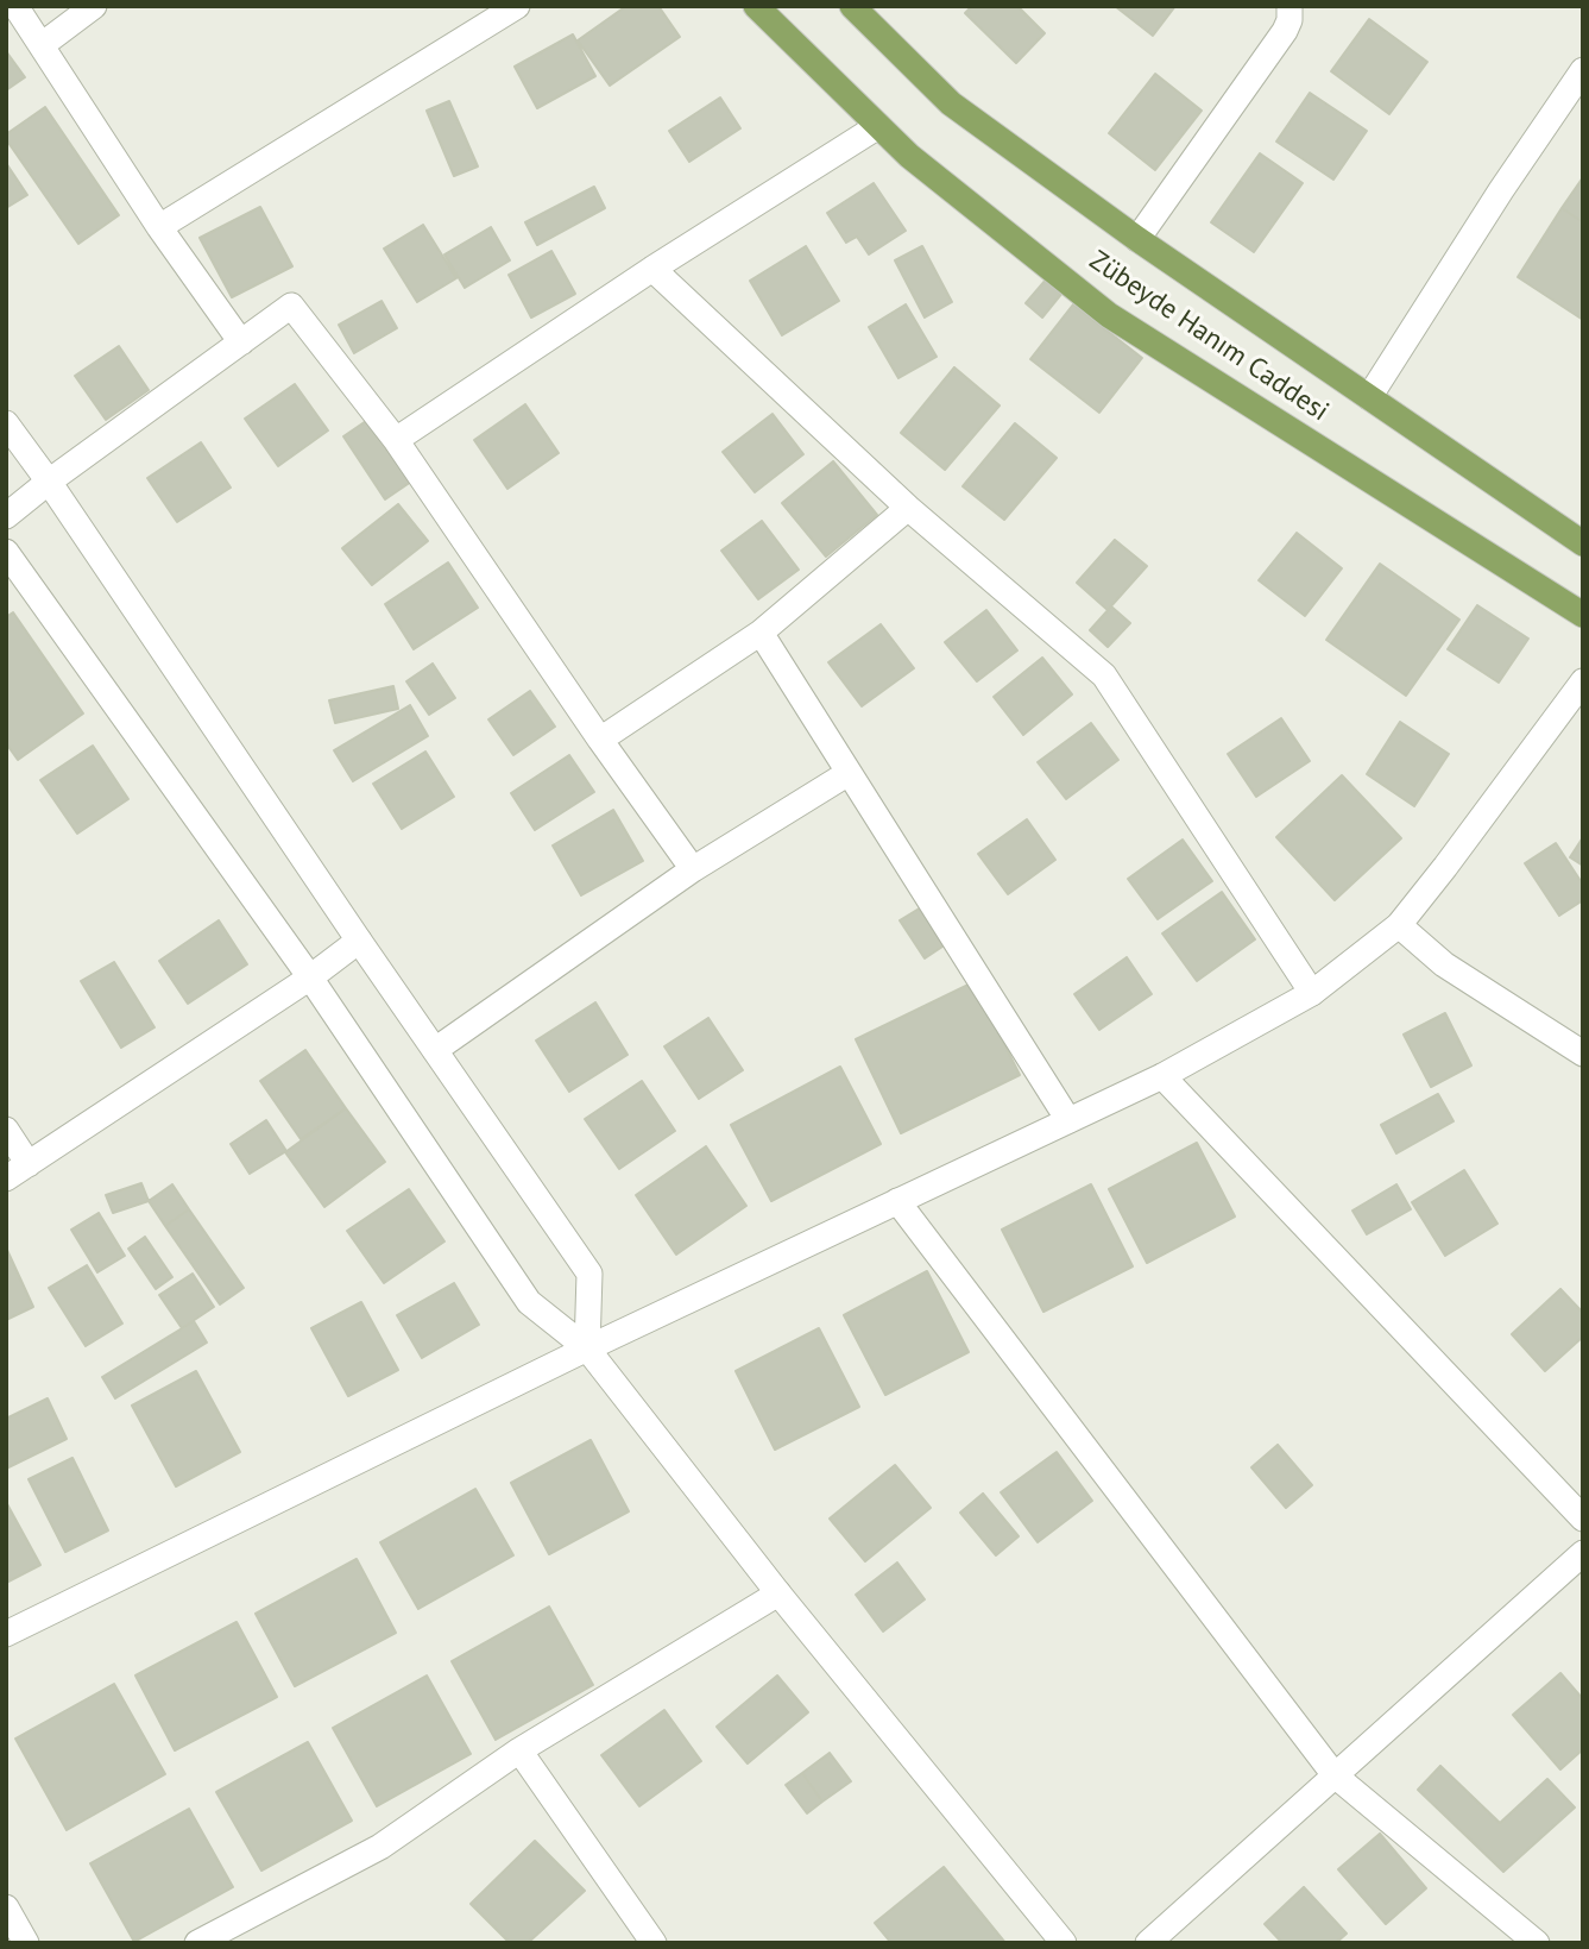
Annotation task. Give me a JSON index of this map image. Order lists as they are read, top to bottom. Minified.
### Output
{"streets":{"main road":["Zübeyde Hanım Caddesi"]}}
